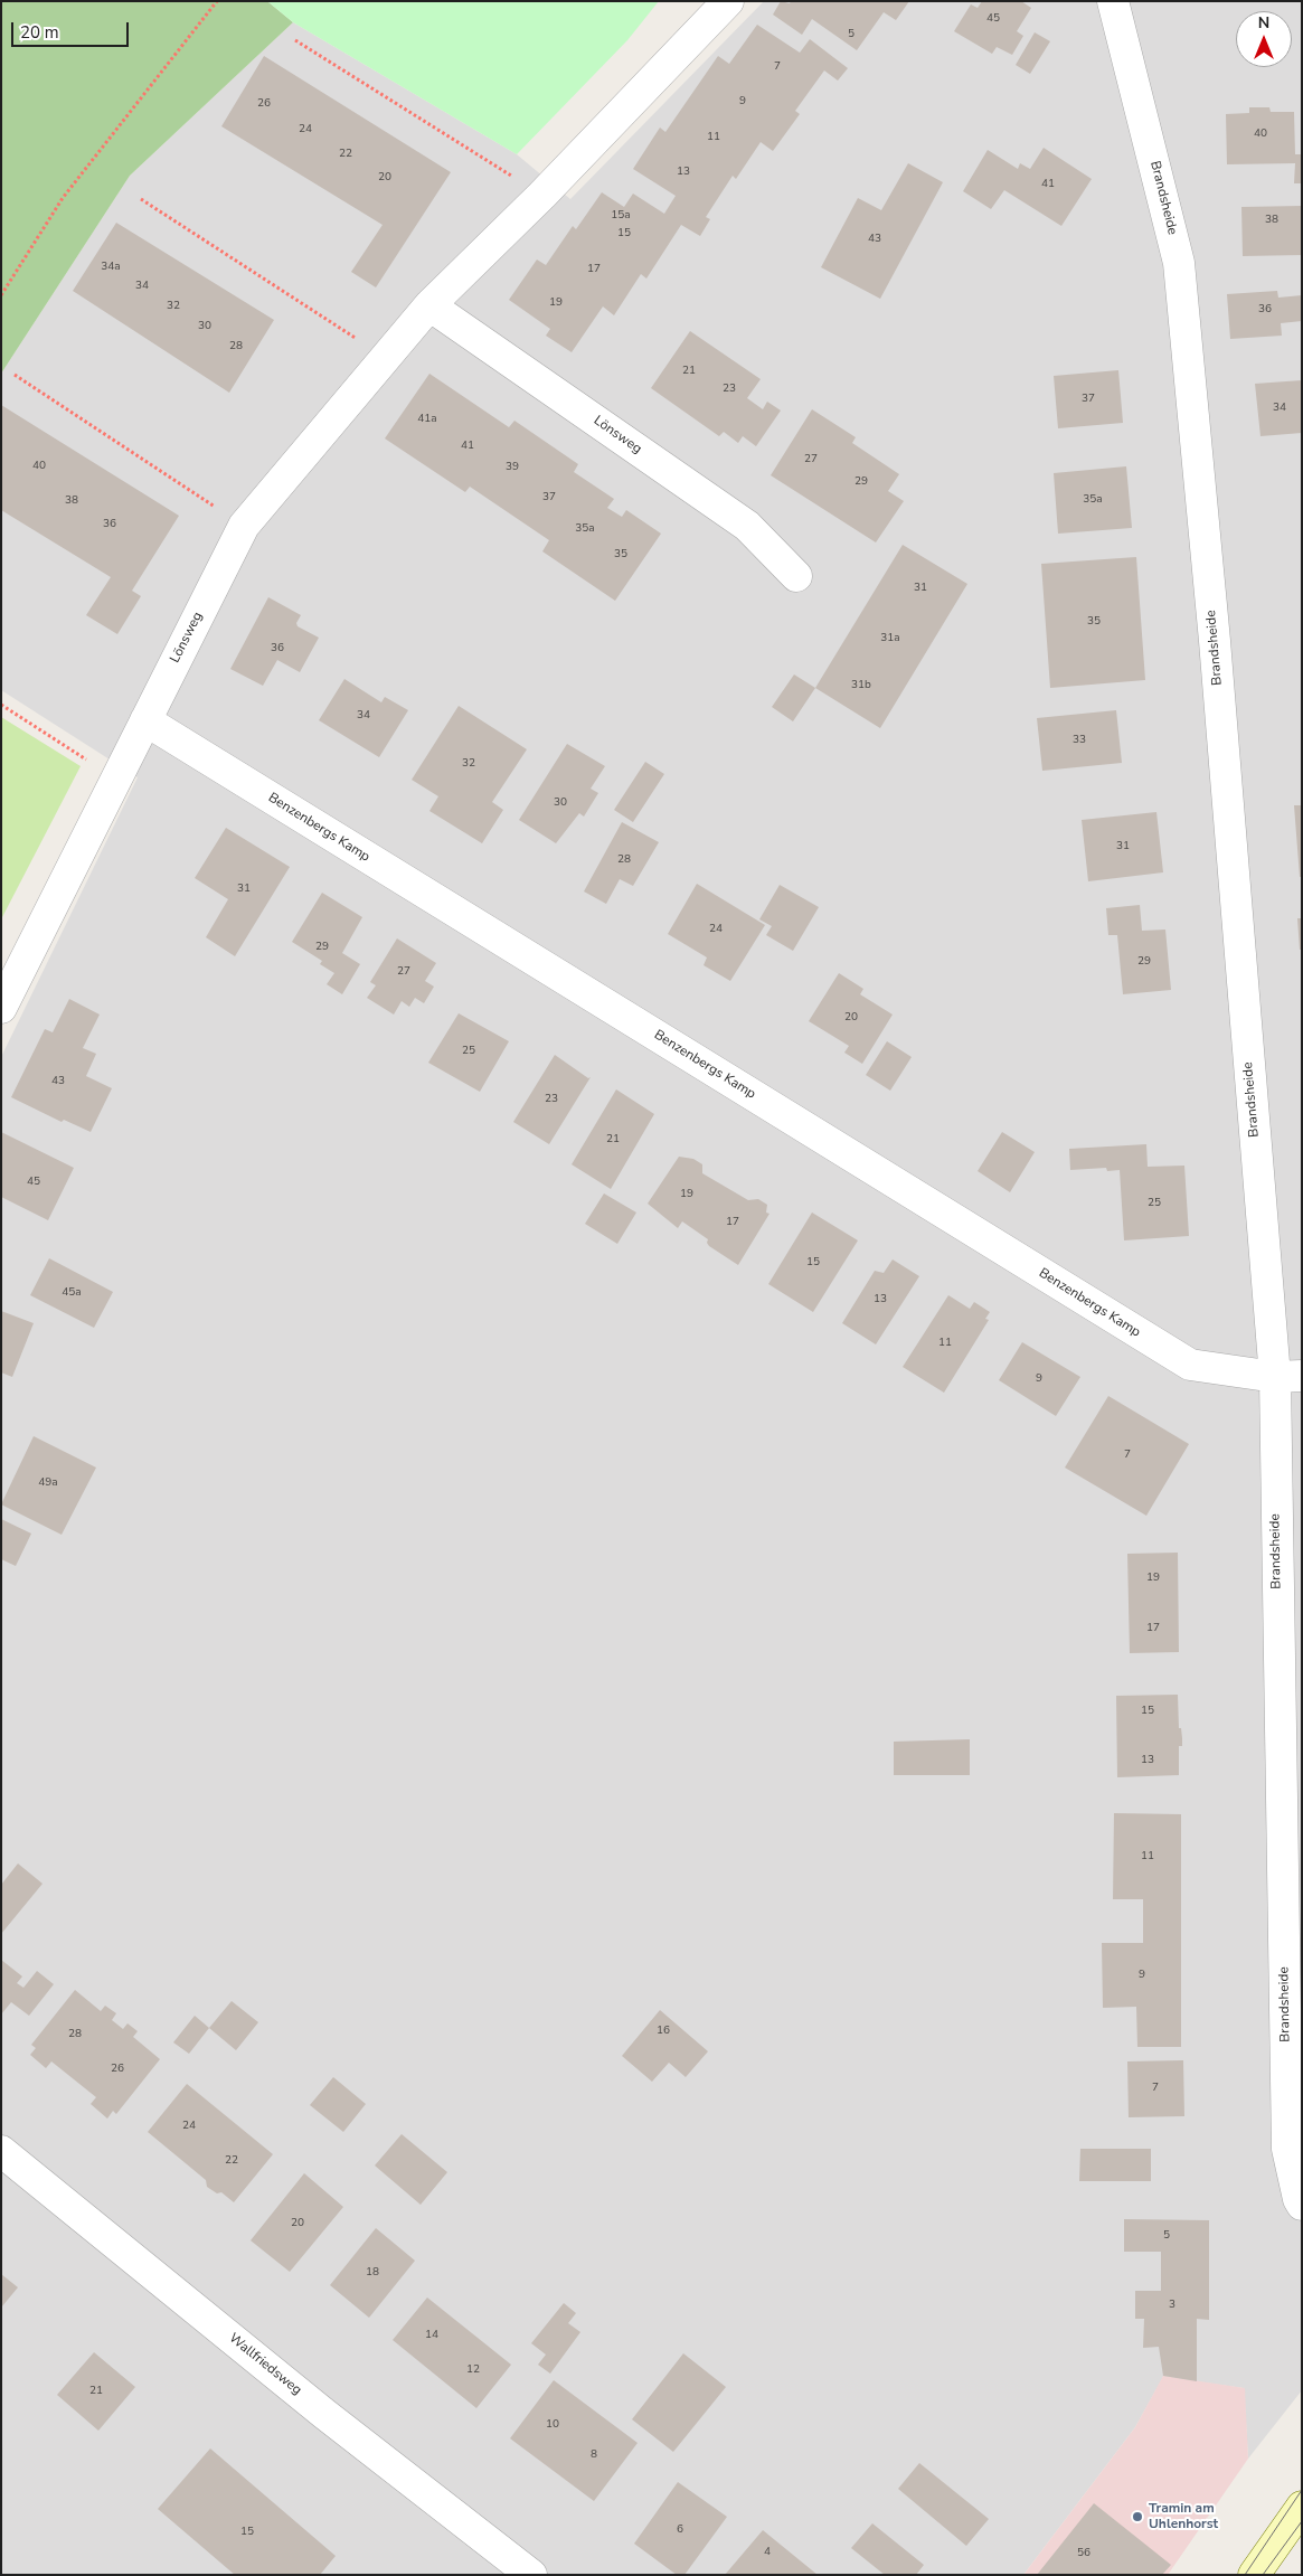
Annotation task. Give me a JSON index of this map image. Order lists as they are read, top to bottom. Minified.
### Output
{"streets":{"street":["Brandsheide","Lönsweg","Benzenbergs Kamp","Wallfriedsweg"]},"crossings":[["Brandsheide","Benzenbergs Kamp"],["Lönsweg","Benzenbergs Kamp"]],"places":["Tramin am Uhlenhorst"],"house_numbers":["45","5","7","9","26","24","40","11","22","13","20","41","15a","38","15","43","34a","17","34","19","32","36","30","28","21","23","37","34","41a","41","27","40","39","29","37","35a","38","36","35a","35","31","35","31a","36","31b","34","33","32","30","31","28","31","24","29","29","27","20","25","43","23","21","45","19","25","17","15","45a","13","11","9","7","49a","19","17","15","13","11","9","16","28","26","7","24","22","20","5","18","3","14","12","21","10","8","6","15","4","56"],"scale_bar":"20 m","north":"top"}
